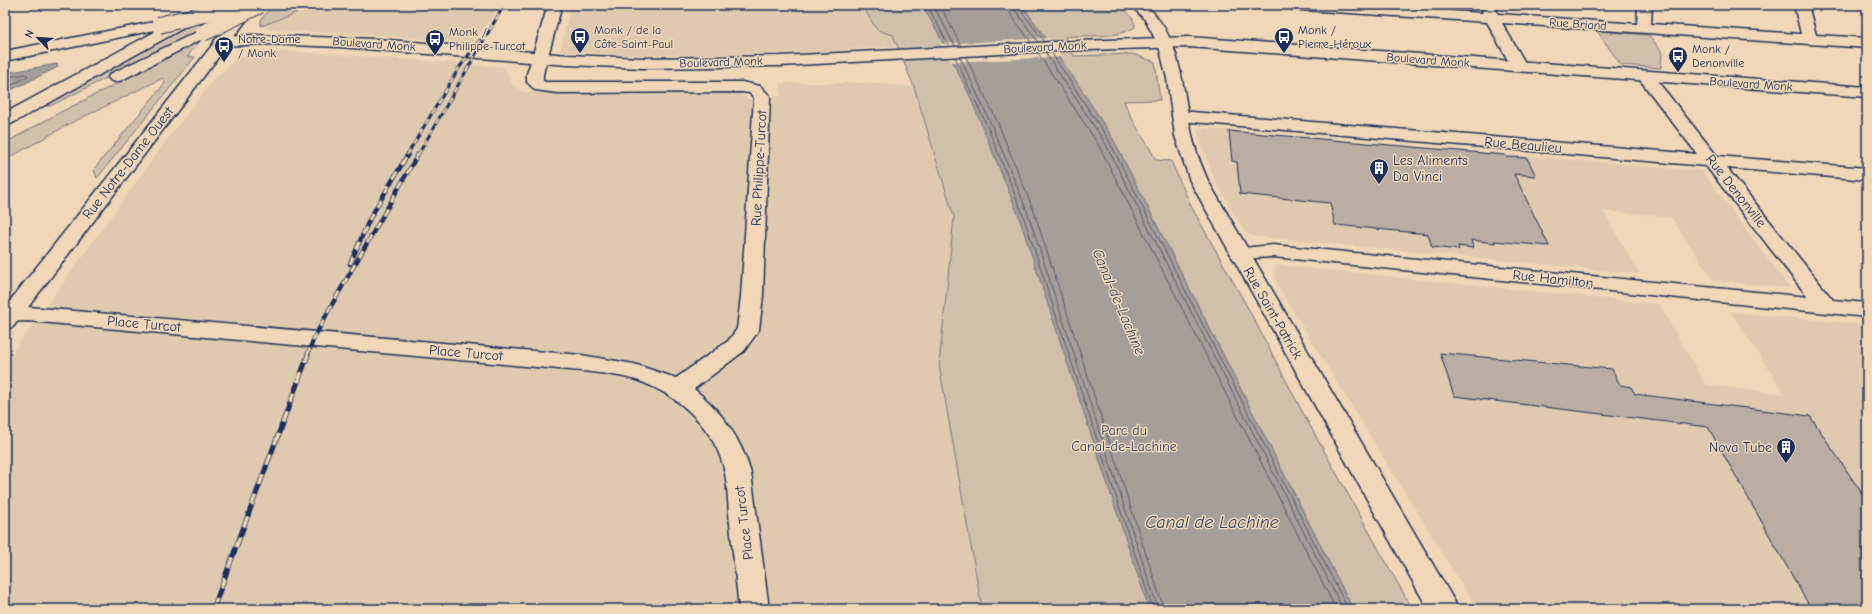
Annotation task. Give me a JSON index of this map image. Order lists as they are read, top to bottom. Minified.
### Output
{"streets":{"main road":["Rue Briand","Boulevard Monk","Rue Beaulieu","Rue Notre-Dame Ouest","Rue Philippe-Turcot","Rue Denonville","Rue Hamilton","Rue Saint-Patrick","Place Turcot"]},"crossings":[["Boulevard Monk","Rue Notre-Dame Ouest"],["Boulevard Monk","Rue Philippe-Turcot"],["Boulevard Monk","Rue Denonville"],["Boulevard Monk","Rue Saint-Patrick"],["Rue Beaulieu","Rue Denonville"],["Rue Beaulieu","Rue Saint-Patrick"],["Rue Notre-Dame Ouest","Place Turcot"],["Rue Philippe-Turcot","Place Turcot"],["Rue Denonville","Rue Hamilton"],["Rue Hamilton","Rue Saint-Patrick"]],"water":["Canal-de-Lachine","Canal de Lachine"],"parks":["Parc du Canal-de-Lachine"],"places":{"bus stop":["Monk / de la Côte-Saint-Paul","Monk / Pierre-Héroux","Monk / Philippe-Turcot","Notre-Dame / Monk","Monk / Denonville"],"building":["Les Aliments Da Vinci","Nova Tube"]},"north":"top left"}
